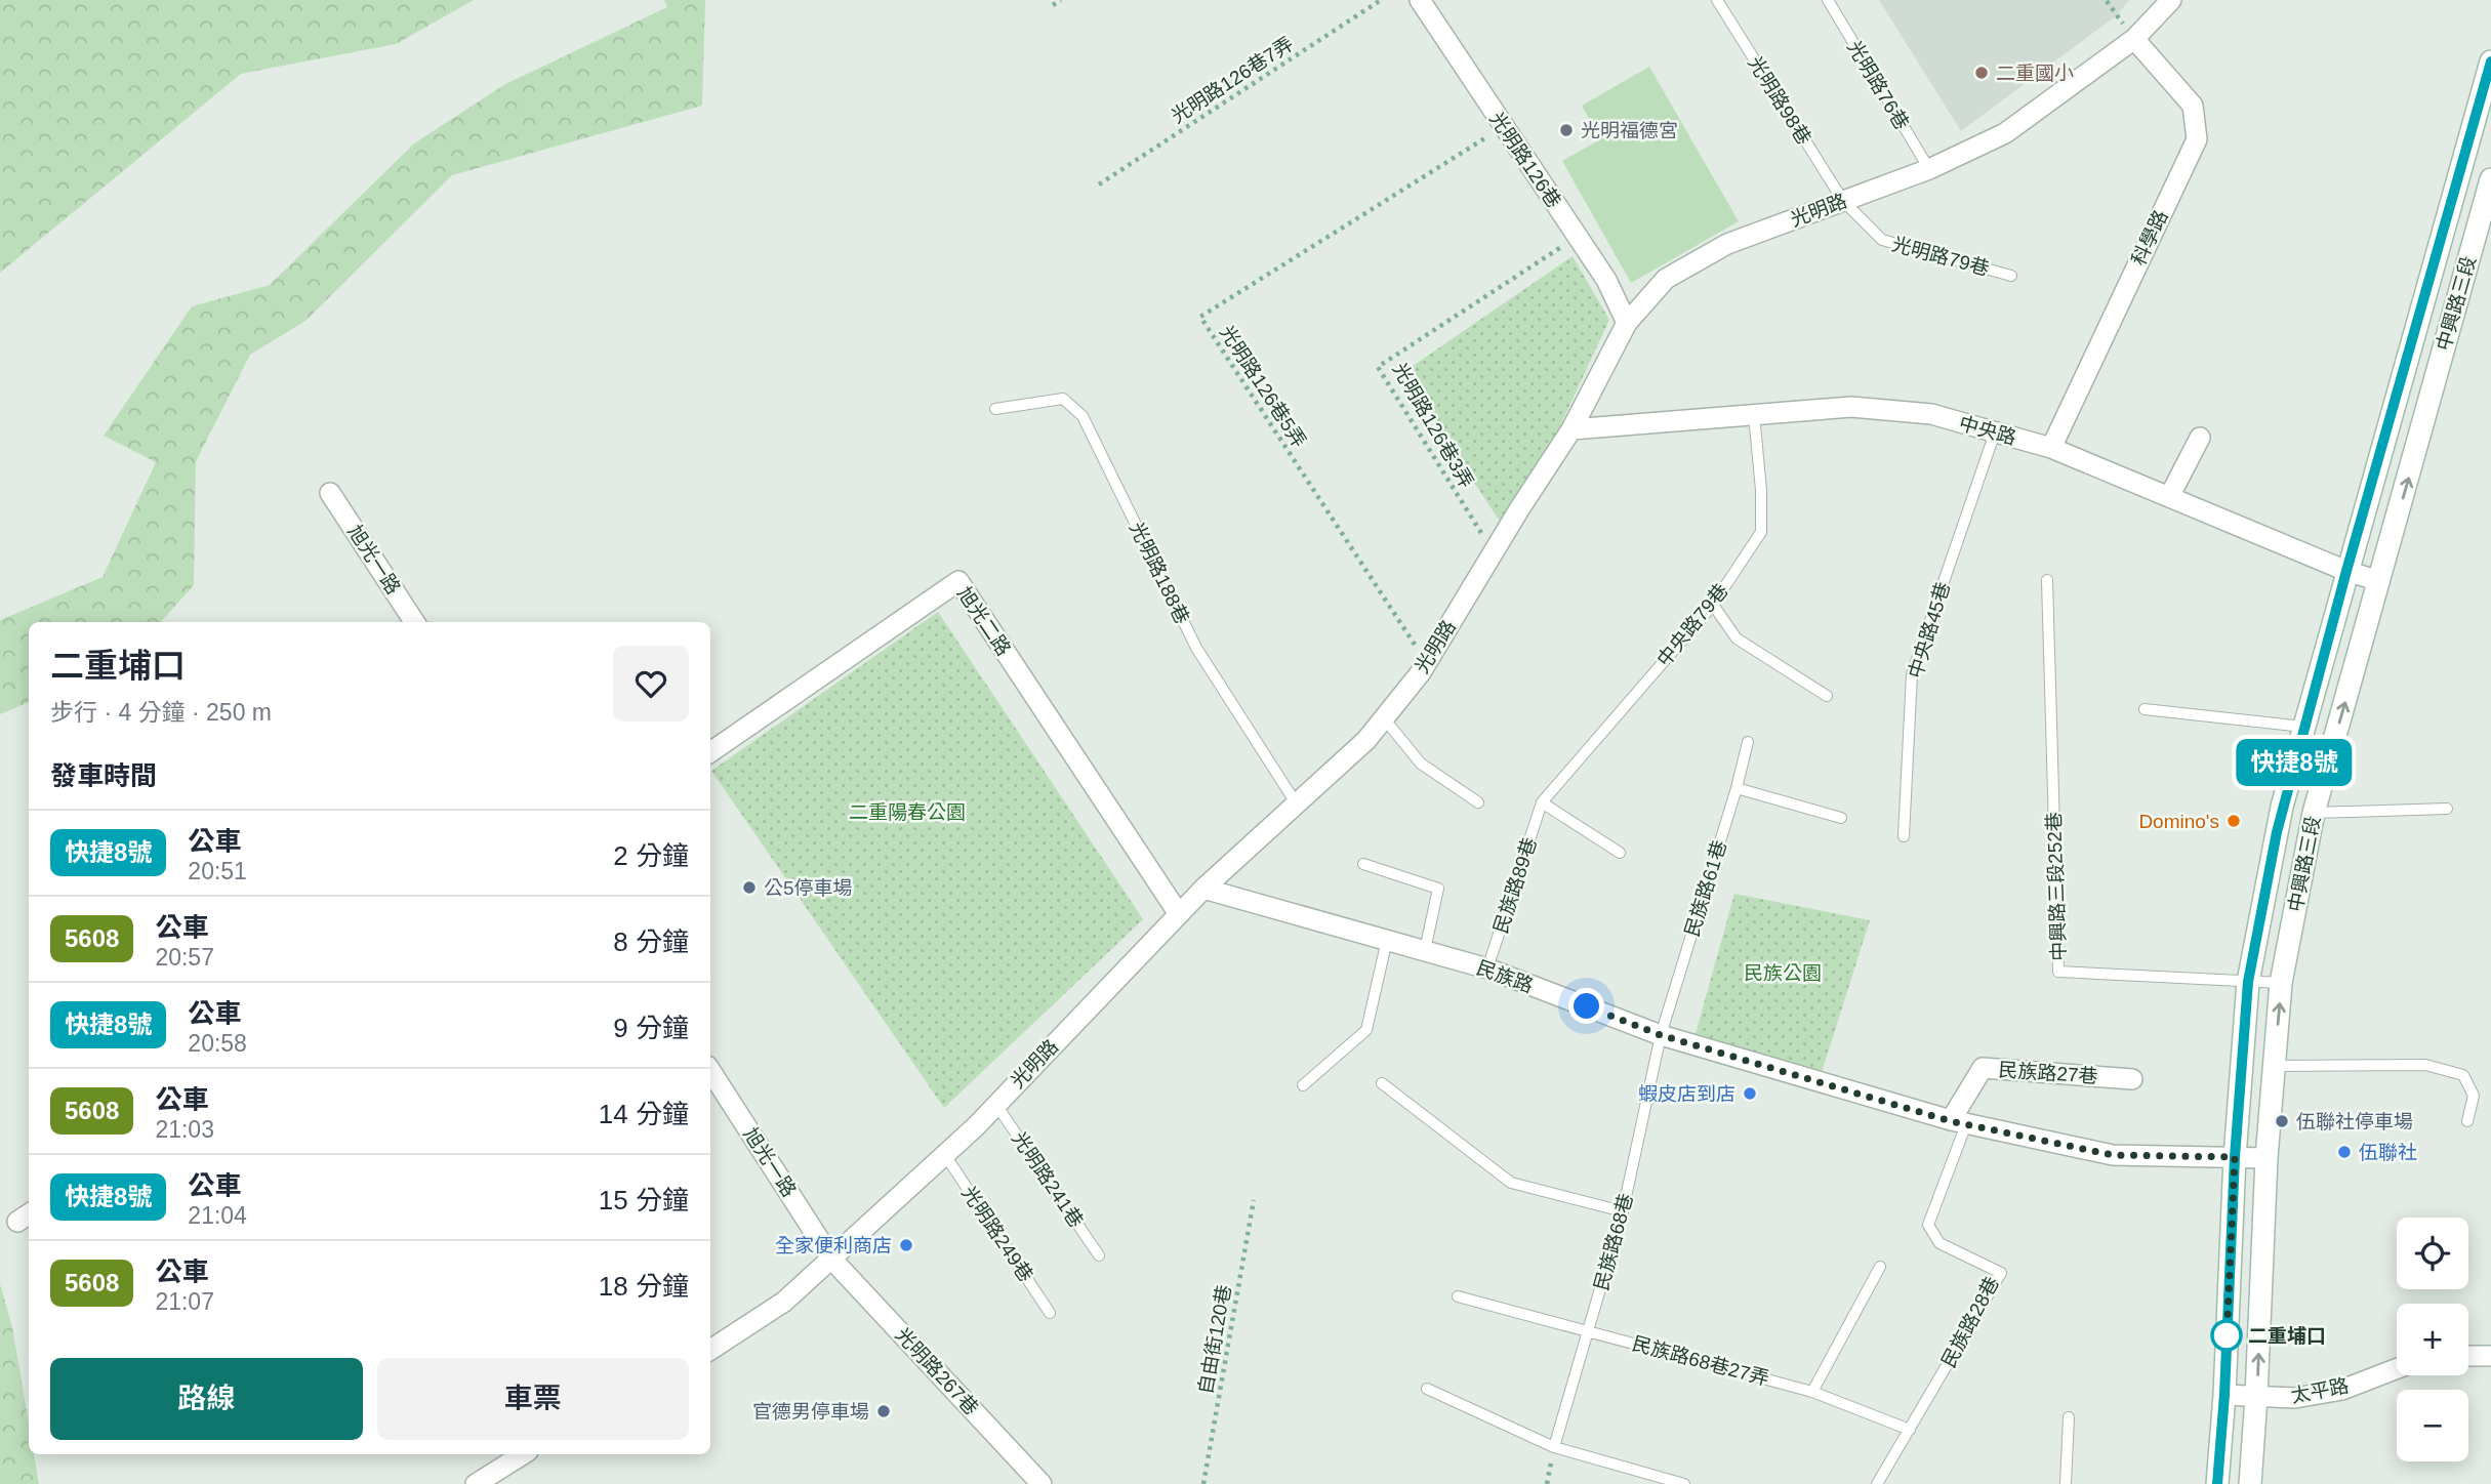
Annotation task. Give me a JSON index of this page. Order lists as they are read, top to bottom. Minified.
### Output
{"streets":{"main road":["中興路三段"],"street":["光明路126巷","光明路","科學路","中央路","旭光一路","旭光二路","民族路","民族路27巷","光明路267巷","太平路"],"lane":["光明路76巷","光明路98巷","光明路79巷","光明路188巷","中央路79巷","中央路45巷","民族路89巷","中興路三段252巷","民族路61巷","光明路241巷","光明路249巷","民族路68巷","民族路28巷","民族路68巷27弄"],"path":["光明路126巷7弄","光明路126巷5弄","光明路126巷3弄","自由街120巷"]},"crossings":[["光明路76巷","光明路"],["光明路98巷","光明路"],["光明路98巷","光明路79巷"],["光明路126巷","光明路"],["光明路126巷","光明路126巷5弄"],["光明路126巷","光明路126巷3弄"],["光明路","科學路"],["光明路","光明路79巷"],["光明路","光明路126巷5弄"],["光明路","光明路126巷3弄"],["光明路","中央路"],["光明路","旭光一路"],["光明路","光明路188巷"],["光明路","旭光二路"],["光明路","民族路"],["光明路","光明路241巷"],["光明路","光明路249巷"],["光明路","光明路267巷"],["科學路","中央路"],["中興路三段","中央路"],["中興路三段","中興路三段252巷"],["中興路三段","民族路"],["中興路三段","太平路"],["中央路","中央路79巷"],["中央路","中央路45巷"],["旭光一路","光明路267巷"],["中央路79巷","民族路89巷"],["民族路89巷","民族路"],["民族路61巷","民族路"],["民族路61巷","民族路68巷"],["民族路","民族路27巷"],["民族路","民族路68巷"],["民族路","民族路28巷"],["民族路27巷","民族路28巷"],["民族路68巷","民族路68巷27弄"],["民族路28巷","民族路68巷27弄"]],"parks":["二重陽春公園","民族公園"],"places":["二重國小","光明福德宮","Domino's","公5停車場","蝦皮店到店","伍聯社停車場","伍聯社","全家便利商店","二重埔口","官德男停車場"],"lines":["bus line 快捷8號"],"page":{"on_map":"快捷8號","heading":[["二重埔口","步行 · 4 分鐘 · 250 m"],"發車時間"],"list":[{"mark":"快捷8號","name":"公車","note":"20:51","value":"2 分鐘"},{"mark":"5608","name":"公車","note":"20:57","value":"8 分鐘"},{"mark":"快捷8號","name":"公車","note":"20:58","value":"9 分鐘"},{"mark":"5608","name":"公車","note":"21:03","value":"14 分鐘"},{"mark":"快捷8號","name":"公車","note":"21:04","value":"15 分鐘"},{"mark":"5608","name":"公車","note":"21:07","value":"18 分鐘"}],"map_buttons":["+","−"],"buttons":["路線","車票"]}}
